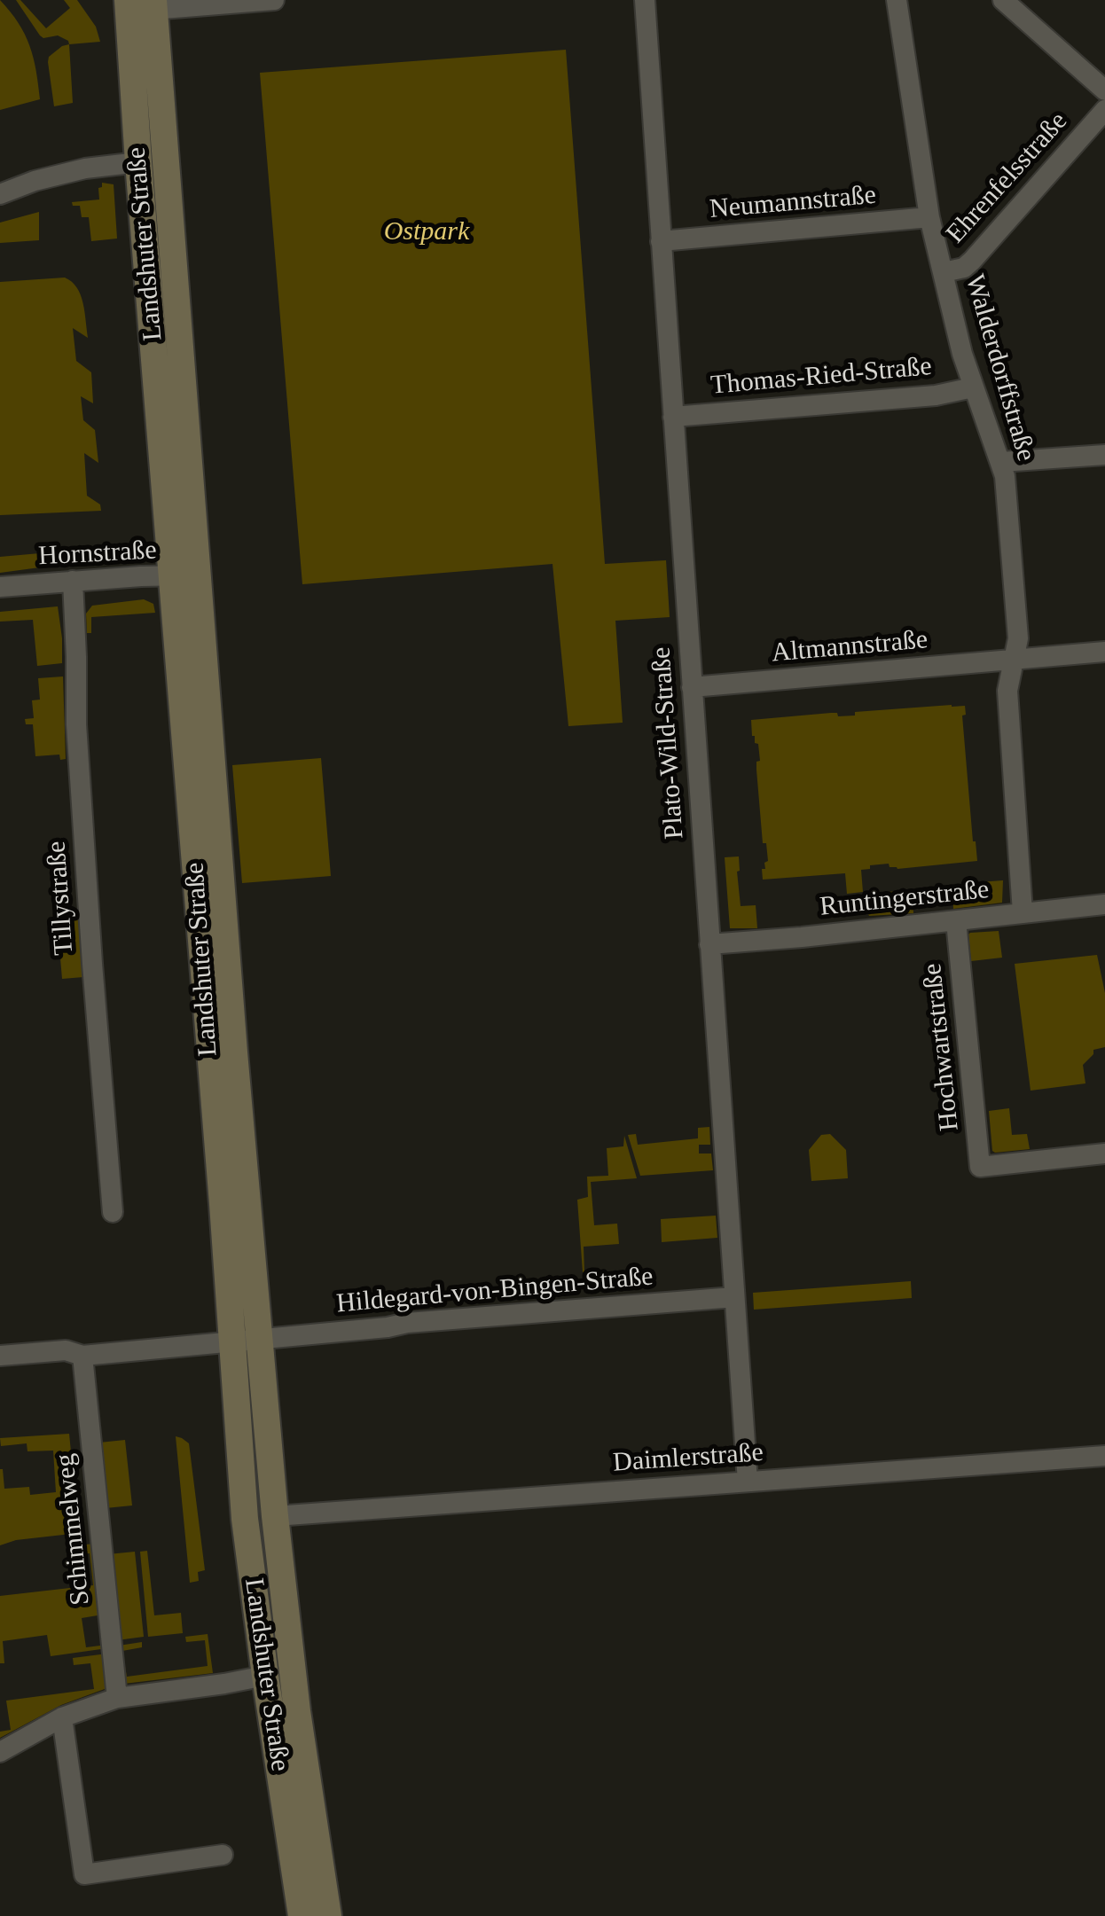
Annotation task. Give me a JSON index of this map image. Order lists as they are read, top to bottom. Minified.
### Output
{"streets":{"main road":["Landshuter Straße"],"street":["Ehrenfelsstraße","Neumannstraße","Walderdorffstraße","Thomas-Ried-Straße","Hornstraße","Altmannstraße","Plato-Wild-Straße","Tillystraße","Runtingerstraße","Hochwartstraße","Hildegard-von-Bingen-Straße","Daimlerstraße","Schimmelweg"]},"crossings":[["Ehrenfelsstraße","Walderdorffstraße"],["Neumannstraße","Walderdorffstraße"],["Neumannstraße","Plato-Wild-Straße"],["Landshuter Straße","Hornstraße"],["Landshuter Straße","Hildegard-von-Bingen-Straße"],["Landshuter Straße","Daimlerstraße"],["Walderdorffstraße","Thomas-Ried-Straße"],["Walderdorffstraße","Altmannstraße"],["Walderdorffstraße","Runtingerstraße"],["Thomas-Ried-Straße","Plato-Wild-Straße"],["Hornstraße","Tillystraße"],["Altmannstraße","Plato-Wild-Straße"],["Plato-Wild-Straße","Runtingerstraße"],["Plato-Wild-Straße","Hildegard-von-Bingen-Straße"],["Plato-Wild-Straße","Daimlerstraße"],["Runtingerstraße","Hochwartstraße"],["Hildegard-von-Bingen-Straße","Schimmelweg"]],"parks":["Ostpark"]}
